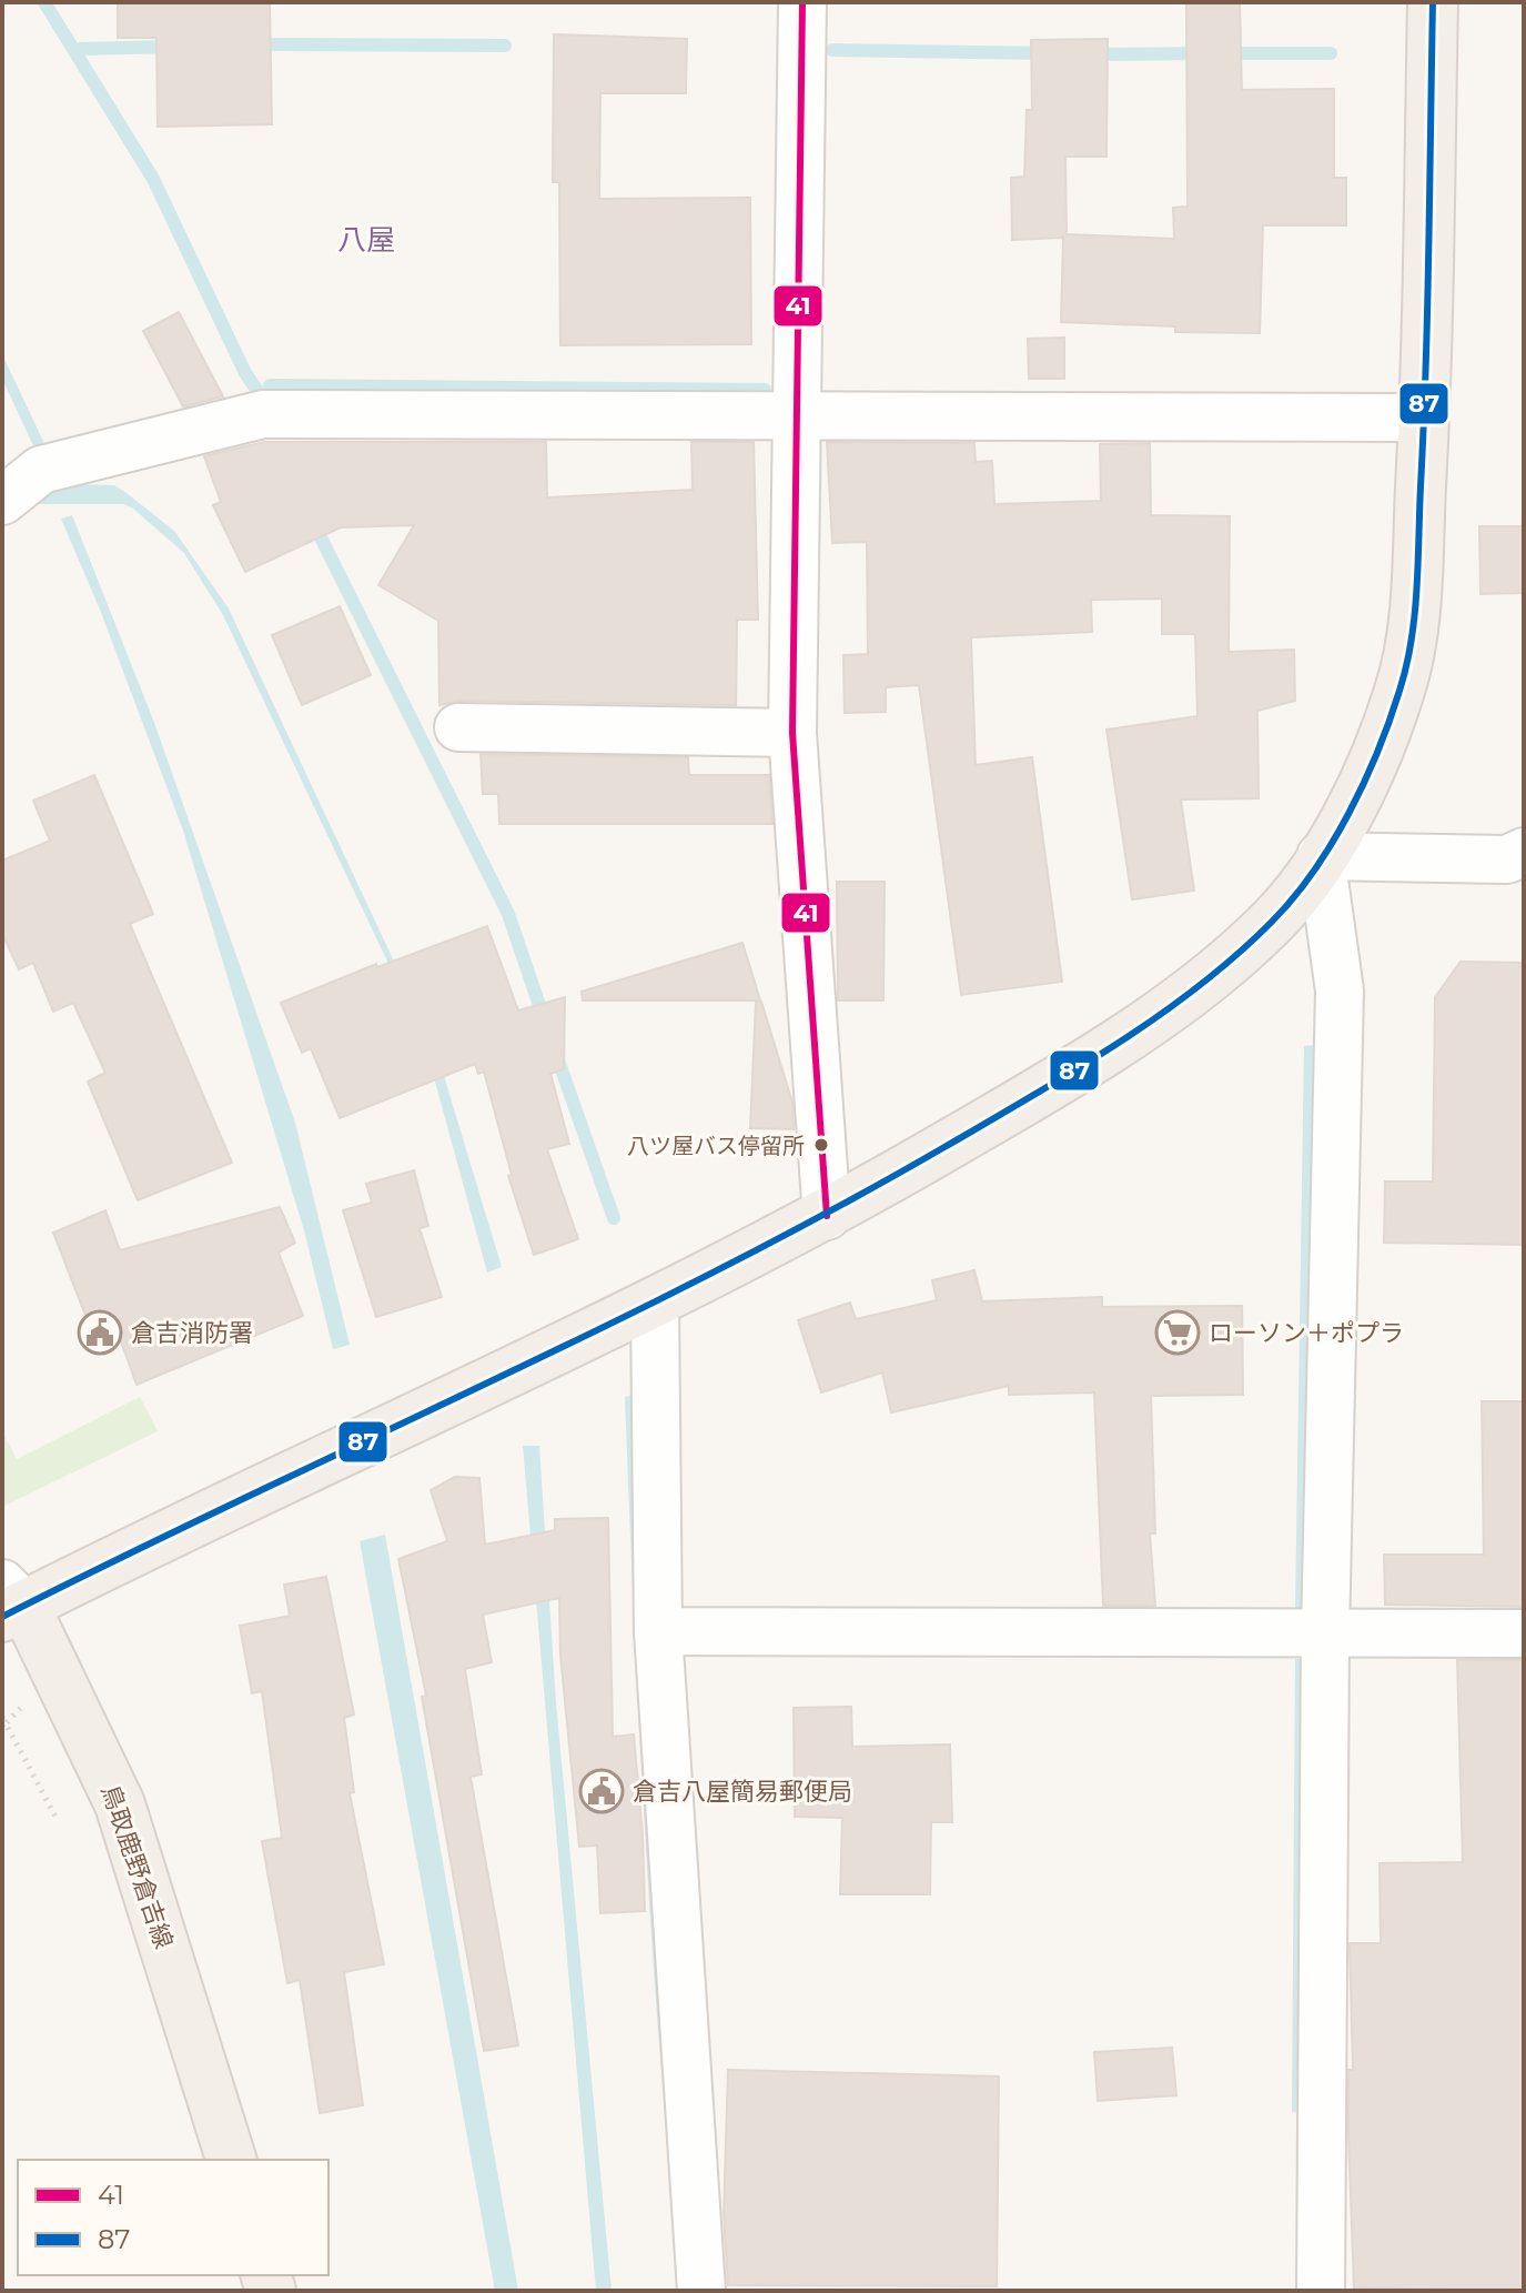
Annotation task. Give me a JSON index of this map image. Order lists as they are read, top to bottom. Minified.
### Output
{"streets":{"main road":["鳥取鹿野倉吉線"]},"districts":["八屋"],"places":{"other":["八ツ屋バス停留所"],"public building":["倉吉消防署","倉吉八屋簡易郵便局"],"supermarket":["ローソン＋ポプラ"]},"lines":["transit line 41","transit line 87"],"legend":["41","87"]}
